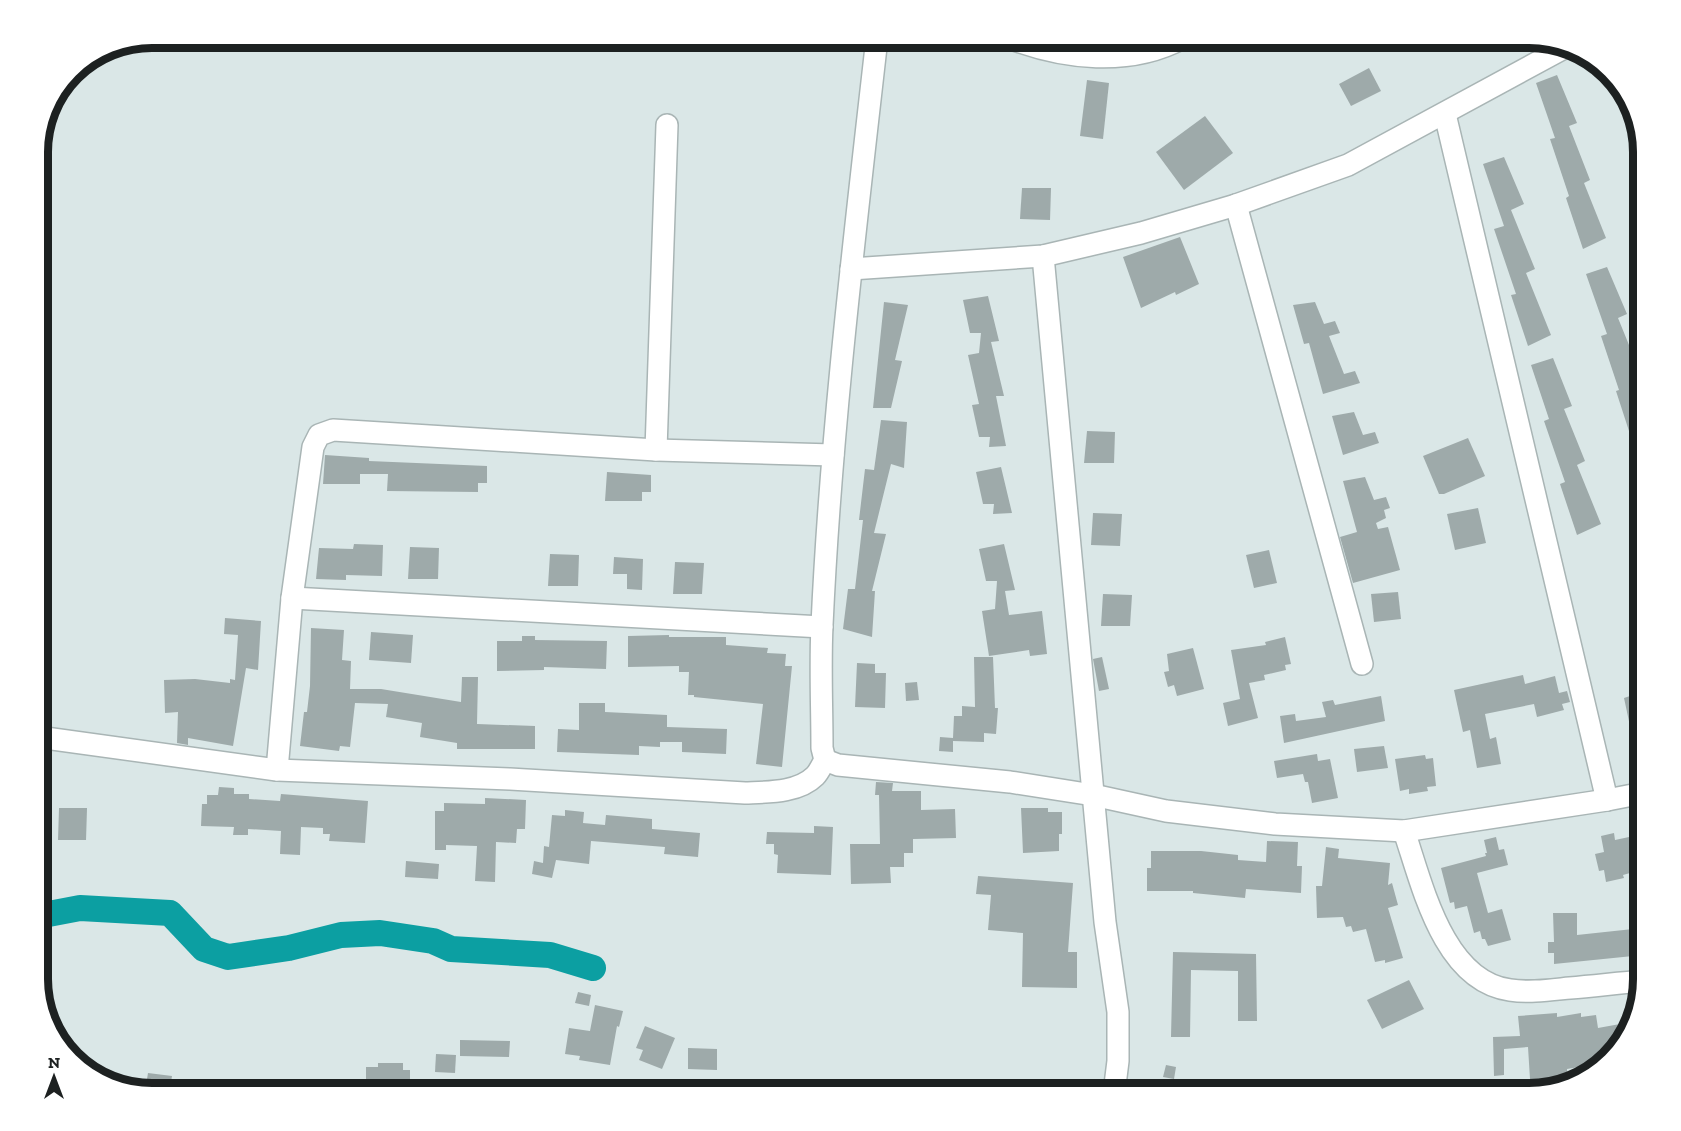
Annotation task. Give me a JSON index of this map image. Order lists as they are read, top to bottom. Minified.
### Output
{"north":"top"}
